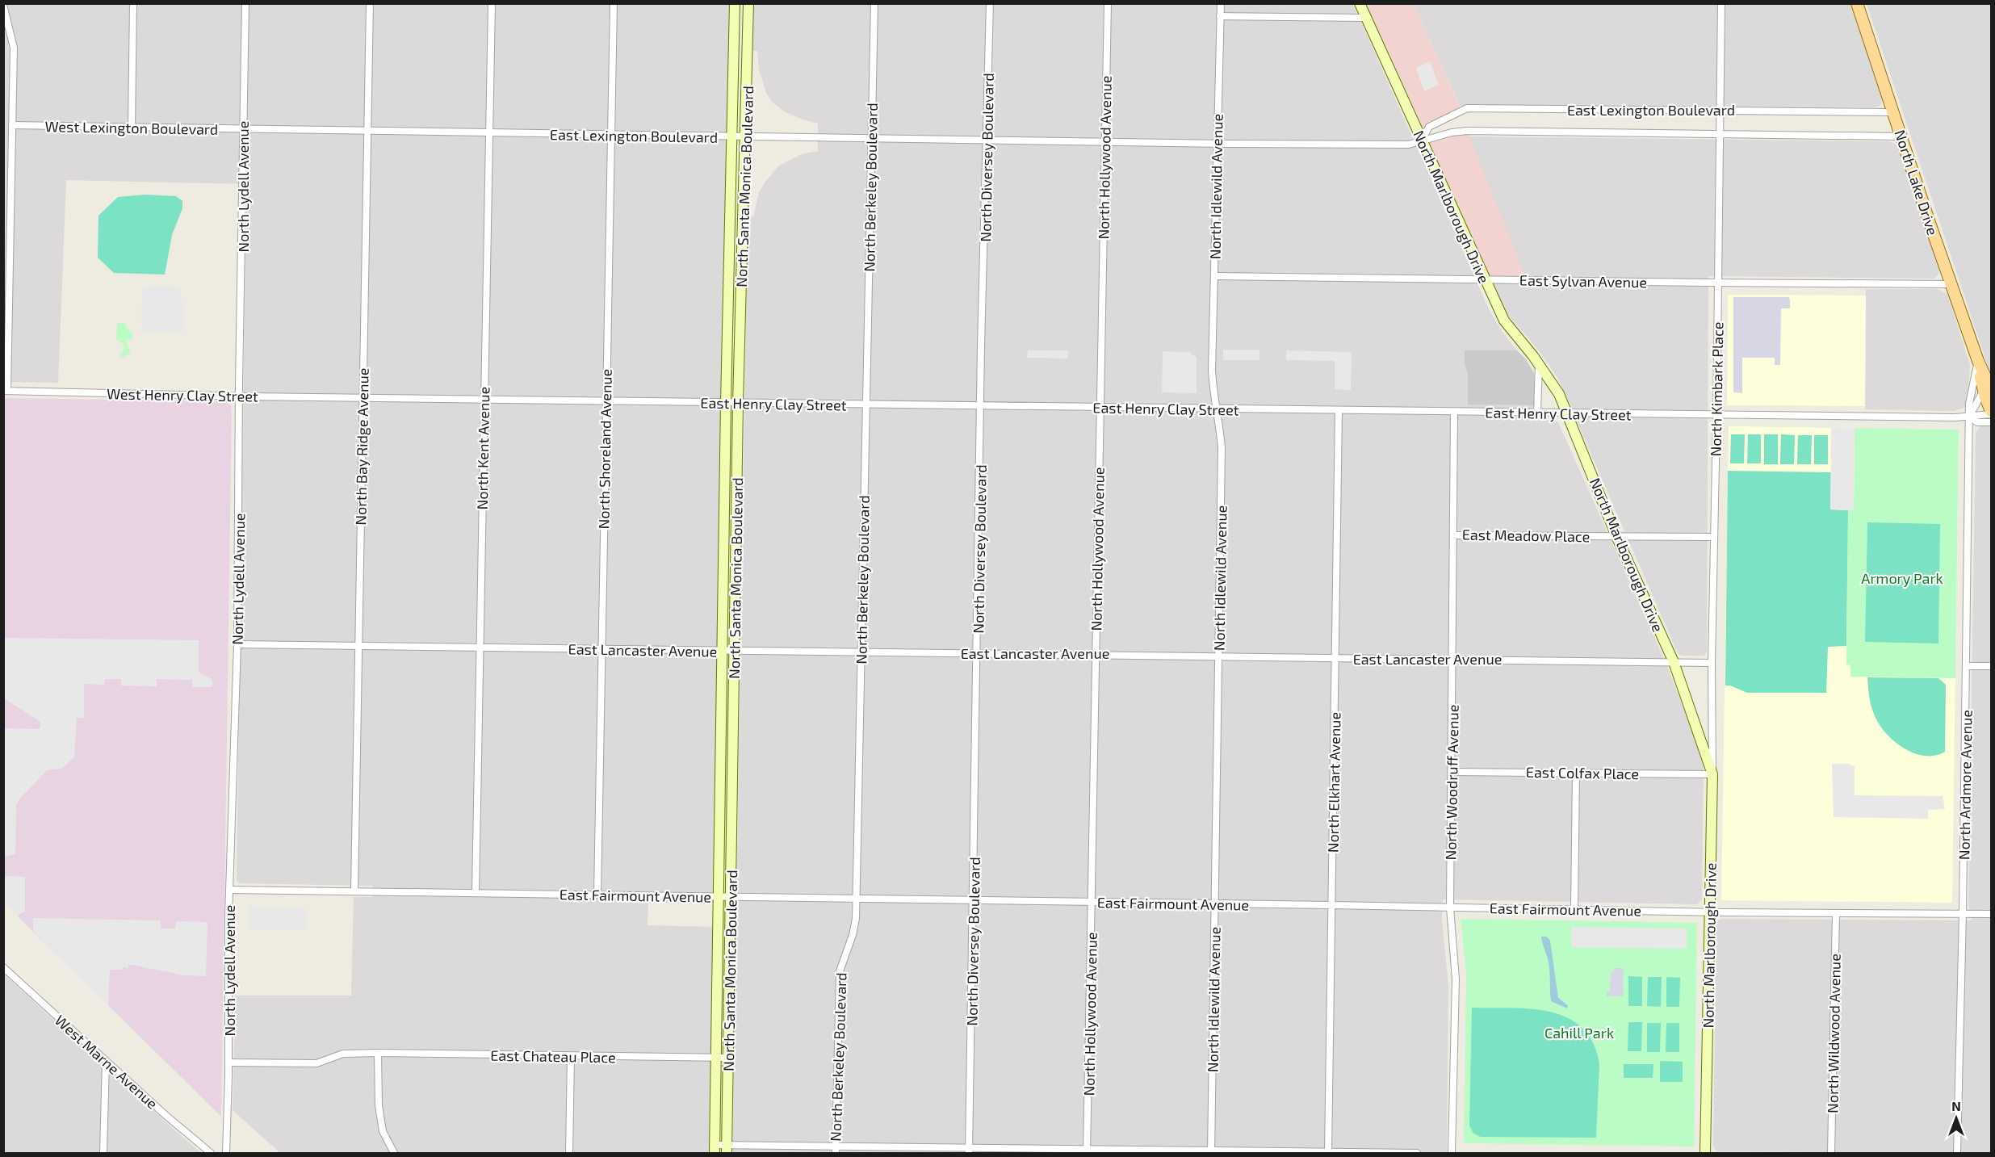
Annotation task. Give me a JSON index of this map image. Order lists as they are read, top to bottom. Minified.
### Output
{"streets":{"main road":["North Lake Drive"],"street":["East Lexington Boulevard","West Lexington Boulevard","North Diversey Boulevard","North Hollywood Avenue","North Lydell Avenue","North Santa Monica Boulevard","North Idlewild Avenue","North Berkeley Boulevard","North Marlborough Drive","East Sylvan Avenue","North Kimbark Place","West Henry Clay Street","East Henry Clay Street","North Bay Ridge Avenue","North Kent Avenue","North Shoreland Avenue","East Meadow Place","East Lancaster Avenue","East Colfax Place","North Elkhart Avenue","North Woodruff Avenue","North Ardmore Avenue","East Fairmount Avenue","North Wildwood Avenue","East Chateau Place","West Marne Avenue"]},"crossings":[["East Lexington Boulevard","West Lexington Boulevard"],["East Lexington Boulevard","North Diversey Boulevard"],["East Lexington Boulevard","North Hollywood Avenue"],["East Lexington Boulevard","North Lake Drive"],["East Lexington Boulevard","North Santa Monica Boulevard"],["East Lexington Boulevard","North Idlewild Avenue"],["East Lexington Boulevard","North Berkeley Boulevard"],["East Lexington Boulevard","North Marlborough Drive"],["East Lexington Boulevard","North Kimbark Place"],["East Lexington Boulevard","North Bay Ridge Avenue"],["East Lexington Boulevard","North Kent Avenue"],["East Lexington Boulevard","North Shoreland Avenue"],["West Lexington Boulevard","North Lydell Avenue"],["West Lexington Boulevard","North Bay Ridge Avenue"],["North Diversey Boulevard","East Henry Clay Street"],["North Diversey Boulevard","East Lancaster Avenue"],["North Diversey Boulevard","East Fairmount Avenue"],["North Hollywood Avenue","East Henry Clay Street"],["North Hollywood Avenue","East Lancaster Avenue"],["North Hollywood Avenue","East Fairmount Avenue"],["North Lake Drive","East Sylvan Avenue"],["North Lake Drive","North Ardmore Avenue"],["North Lydell Avenue","West Henry Clay Street"],["North Lydell Avenue","East Lancaster Avenue"],["North Lydell Avenue","East Fairmount Avenue"],["North Lydell Avenue","East Chateau Place"],["North Santa Monica Boulevard","East Henry Clay Street"],["North Santa Monica Boulevard","East Lancaster Avenue"],["North Santa Monica Boulevard","East Fairmount Avenue"],["North Santa Monica Boulevard","East Chateau Place"],["North Idlewild Avenue","East Sylvan Avenue"],["North Idlewild Avenue","East Henry Clay Street"],["North Idlewild Avenue","East Lancaster Avenue"],["North Idlewild Avenue","East Fairmount Avenue"],["North Berkeley Boulevard","East Henry Clay Street"],["North Berkeley Boulevard","East Lancaster Avenue"],["North Berkeley Boulevard","East Fairmount Avenue"],["North Marlborough Drive","East Sylvan Avenue"],["North Marlborough Drive","North Kimbark Place"],["North Marlborough Drive","East Henry Clay Street"],["North Marlborough Drive","East Meadow Place"],["North Marlborough Drive","East Lancaster Avenue"],["North Marlborough Drive","East Colfax Place"],["North Marlborough Drive","East Fairmount Avenue"],["East Sylvan Avenue","North Kimbark Place"],["North Kimbark Place","East Henry Clay Street"],["North Kimbark Place","East Meadow Place"],["North Kimbark Place","East Lancaster Avenue"],["North Kimbark Place","East Colfax Place"],["West Henry Clay Street","East Henry Clay Street"],["West Henry Clay Street","North Bay Ridge Avenue"],["East Henry Clay Street","North Bay Ridge Avenue"],["East Henry Clay Street","North Kent Avenue"],["East Henry Clay Street","North Shoreland Avenue"],["East Henry Clay Street","North Elkhart Avenue"],["East Henry Clay Street","North Woodruff Avenue"],["East Henry Clay Street","North Ardmore Avenue"],["North Bay Ridge Avenue","East Lancaster Avenue"],["North Bay Ridge Avenue","East Fairmount Avenue"],["North Kent Avenue","East Lancaster Avenue"],["North Kent Avenue","East Fairmount Avenue"],["North Shoreland Avenue","East Lancaster Avenue"],["North Shoreland Avenue","East Fairmount Avenue"],["East Meadow Place","North Woodruff Avenue"],["East Lancaster Avenue","North Elkhart Avenue"],["East Lancaster Avenue","North Woodruff Avenue"],["East Colfax Place","North Woodruff Avenue"],["North Elkhart Avenue","East Fairmount Avenue"],["North Woodruff Avenue","East Fairmount Avenue"],["North Ardmore Avenue","East Fairmount Avenue"],["East Fairmount Avenue","North Wildwood Avenue"]],"parks":["Armory Park","Cahill Park"],"north":"top"}
